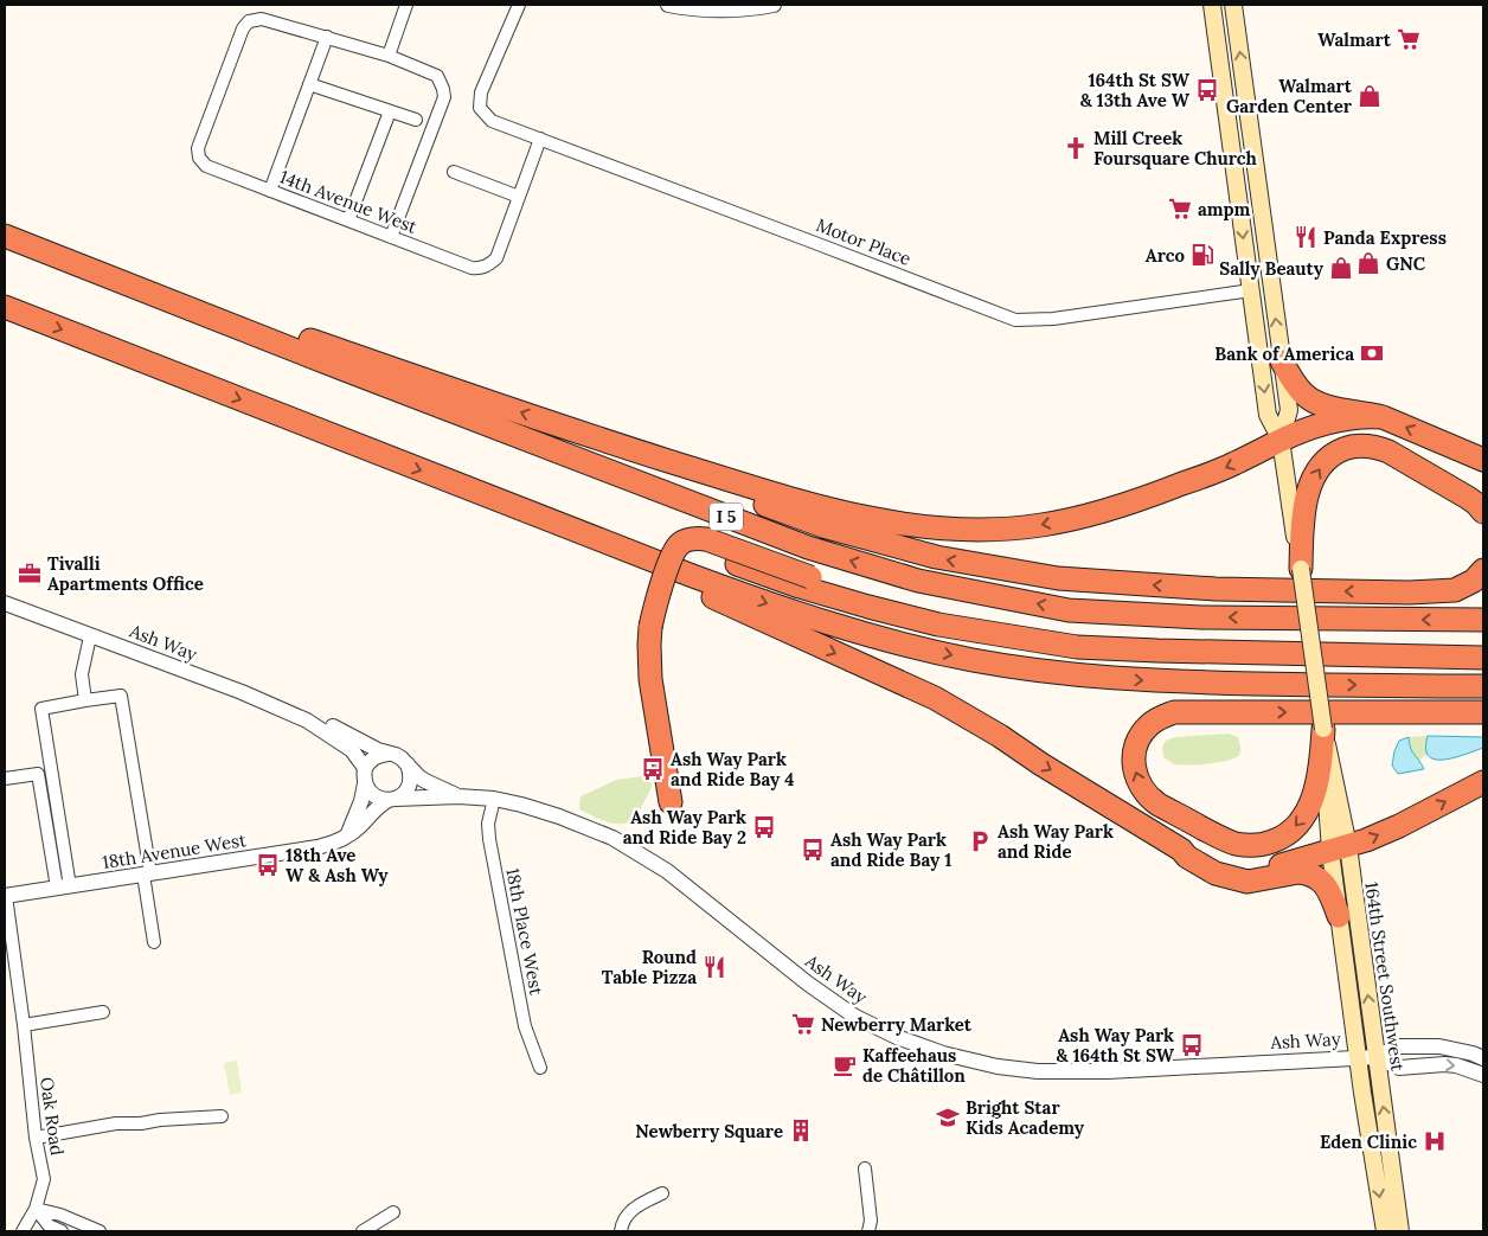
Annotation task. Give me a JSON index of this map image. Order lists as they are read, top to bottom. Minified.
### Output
{"streets":{"highway":["I 5"],"main road":["164th Street Southwest"],"street":["14th Avenue West","Motor Place","Ash Way","18th Avenue West","18th Place West","Oak Road"]},"crossings":[["Motor Place","164th Street Southwest"],["Ash Way","18th Avenue West"],["Ash Way","18th Place West"],["Ash Way","164th Street Southwest"],["18th Avenue West","Oak Road"]],"places":{"supermarket":["Walmart","ampm","Newberry Market"],"bus stop":["164th St SW & 13th Ave W","Ash Way Park and Ride Bay 4","Ash Way Park and Ride Bay 2","Ash Way Park and Ride Bay 1","18th Ave W & Ash Wy","Ash Way Park & 164th St SW"],"shop":["Walmart Garden Center","GNC","Sally Beauty"],"church":["Mill Creek Foursquare Church"],"restaurant":["Panda Express","Round Table Pizza"],"fuel station":["Arco"],"bank":["Bank of America"],"office":["Tivalli Apartments Office"],"parking":["Ash Way Park and Ride"],"cafe":["Kaffeehaus de Châtillon"],"school or university":["Bright Star Kids Academy"],"building":["Newberry Square"],"hospital":["Eden Clinic"]}}
